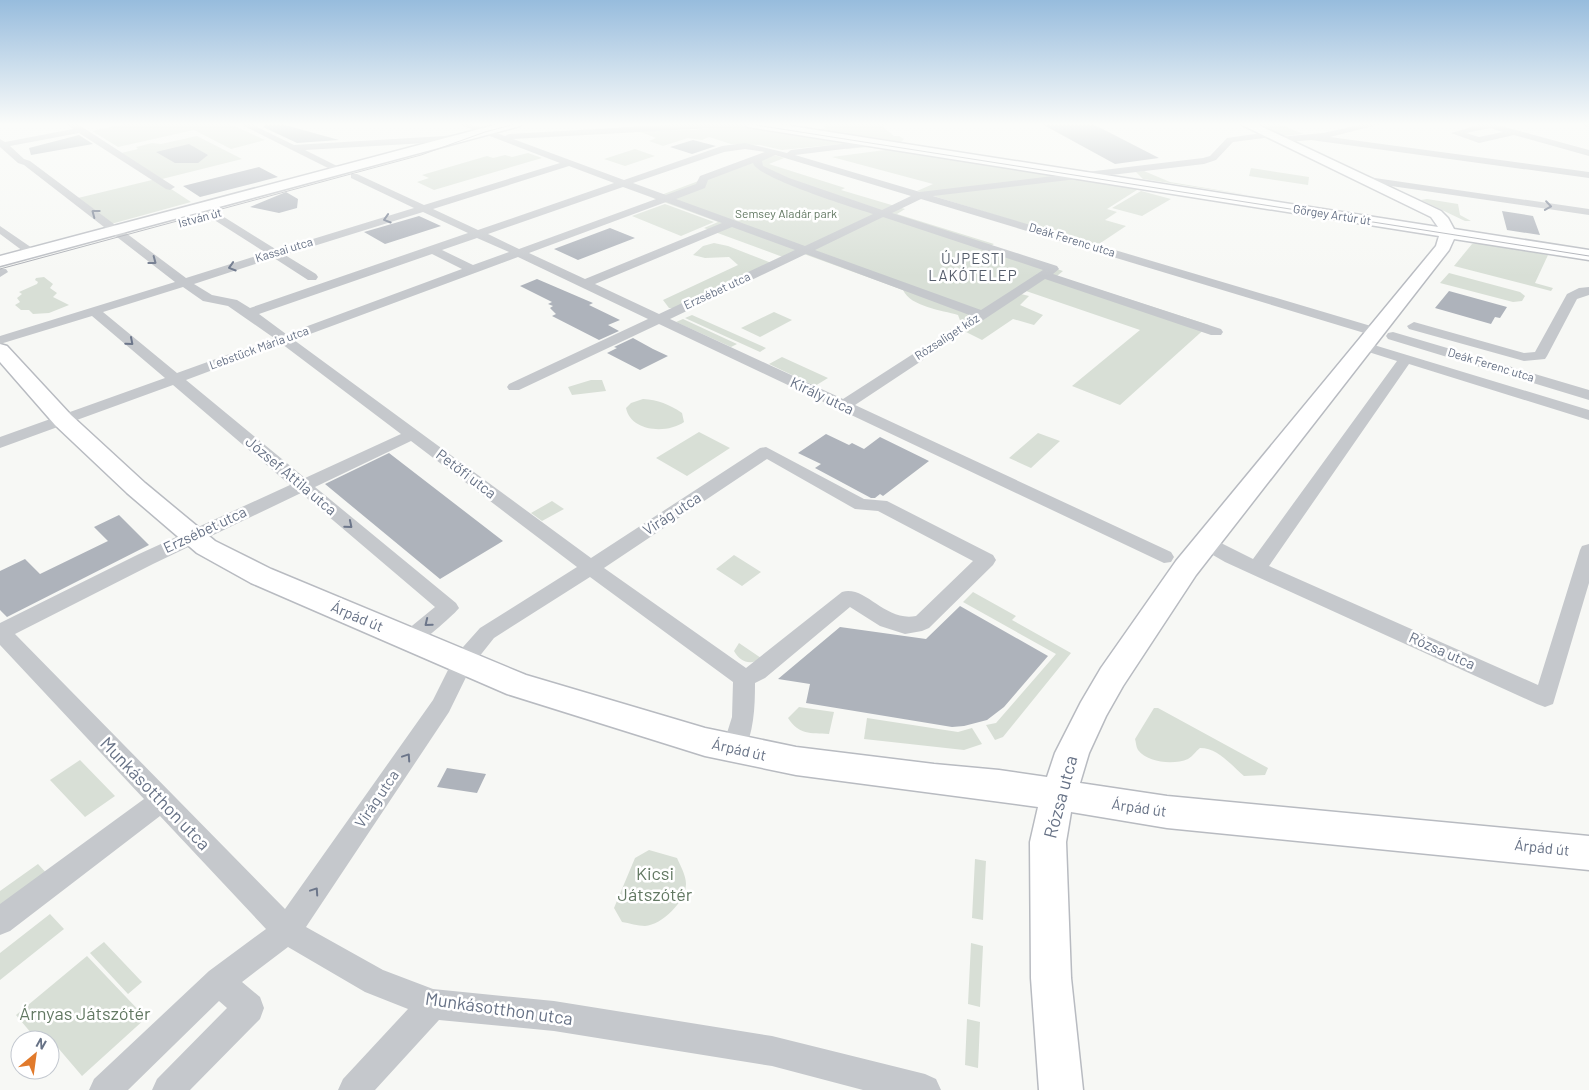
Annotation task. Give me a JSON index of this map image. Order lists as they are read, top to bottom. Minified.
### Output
{"streets":{"street":["Görgey Artúr út","István út","Deák Ferenc utca","Kassai utca","Erzsébet utca","Rózsaliget köz","Lebstück Mária utca","Király utca","Petőfi utca","József Attila utca","Virág utca","Árpád út","Rózsa utca","Munkásotthon utca"]},"crossings":[["Görgey Artúr út","Rózsa utca"],["István út","Király utca"],["István út","Petőfi utca"],["Deák Ferenc utca","Erzsébet utca"],["Deák Ferenc utca","Rózsa utca"],["Kassai utca","Király utca"],["Kassai utca","Petőfi utca"],["Kassai utca","József Attila utca"],["Erzsébet utca","Király utca"],["Erzsébet utca","Petőfi utca"],["Erzsébet utca","József Attila utca"],["Erzsébet utca","Árpád út"],["Erzsébet utca","Munkásotthon utca"],["Rózsaliget köz","Király utca"],["Lebstück Mária utca","Király utca"],["Lebstück Mária utca","Petőfi utca"],["Lebstück Mária utca","József Attila utca"],["Lebstück Mária utca","Árpád út"],["Petőfi utca","Virág utca"],["József Attila utca","Árpád út"],["Virág utca","Árpád út"],["Virág utca","Munkásotthon utca"],["Árpád út","Rózsa utca"]],"one_way":["József Attila utca"],"districts":["ÚJPESTI LAKÓTELEP"],"parks":["Semsey Aladár park","Kicsi Játszótér","Árnyas Játszótér"],"north":"top right"}
